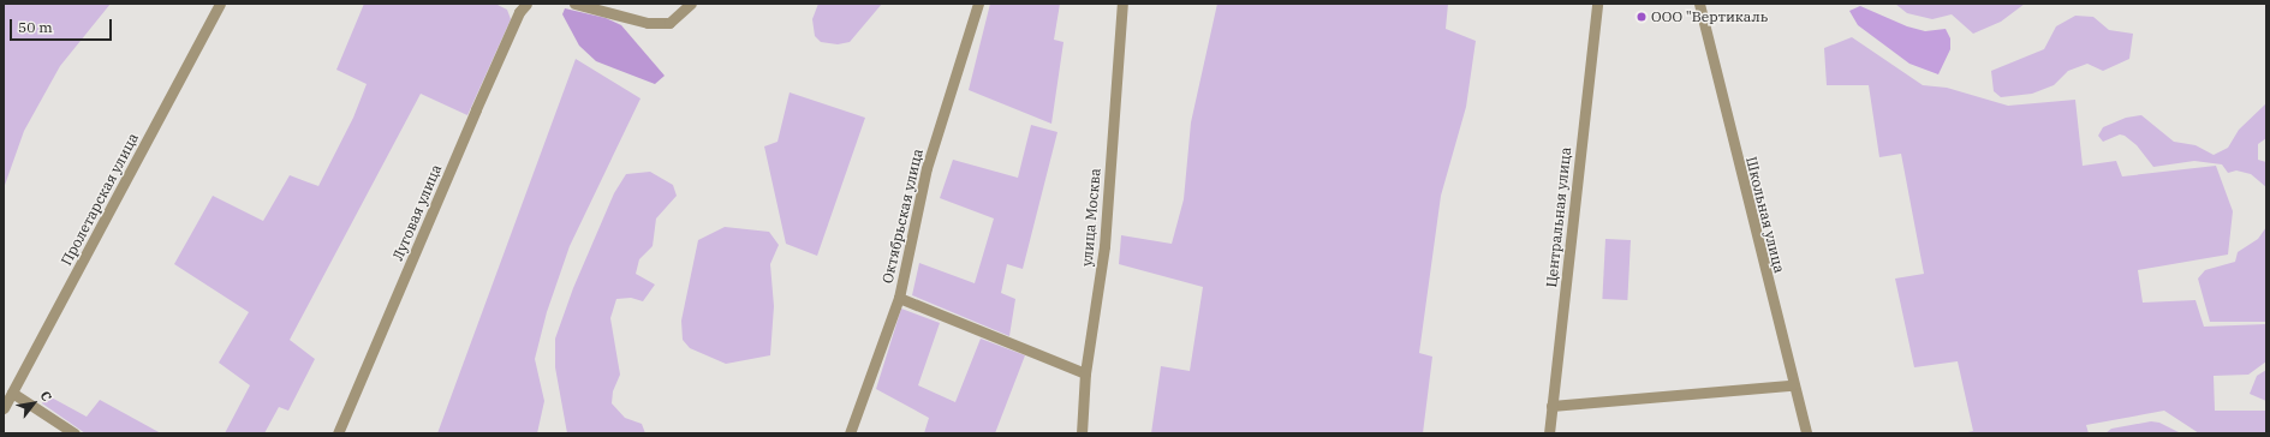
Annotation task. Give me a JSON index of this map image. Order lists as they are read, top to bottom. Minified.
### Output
{"streets":{"street":["Пролетарская улица","Луговая улица","Школьная улица","Октябрьская улица","улица Москва","Центральная улица"]},"places":["ООО \"Вертикаль"],"scale_bar":"50 m","north":"top right"}
